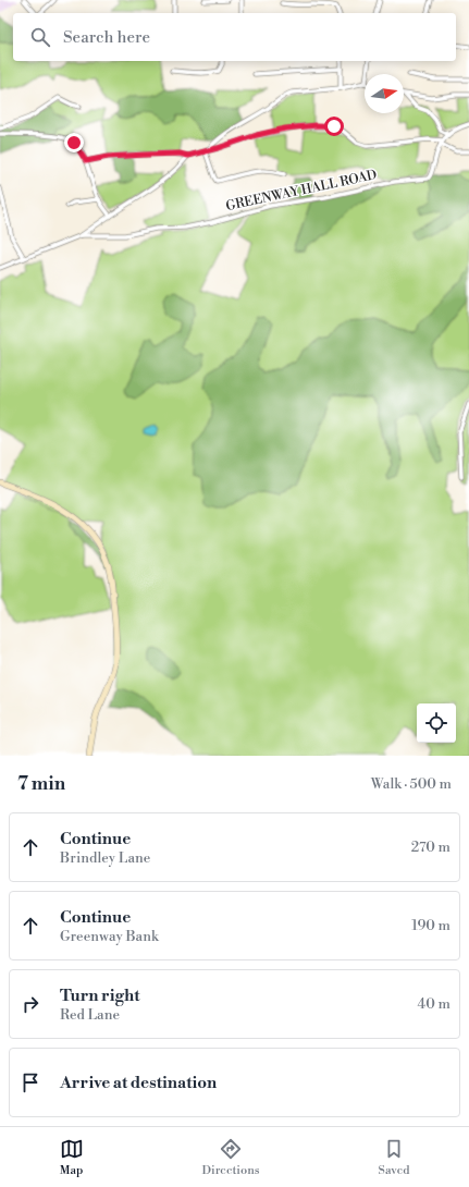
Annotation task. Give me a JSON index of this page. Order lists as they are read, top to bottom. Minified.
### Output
{"streets":{"street":["GREENWAY HALL ROAD"]},"north":"right","page":{"search":"Search here","heading":["7 min","Walk · 500 m"],"list":[["Continue","Brindley Lane","270 m"],["Continue","Greenway Bank","190 m"],["Turn right","Red Lane","40 m"],"Arrive at destination"],"nav":["Map","Directions","Saved"]}}
